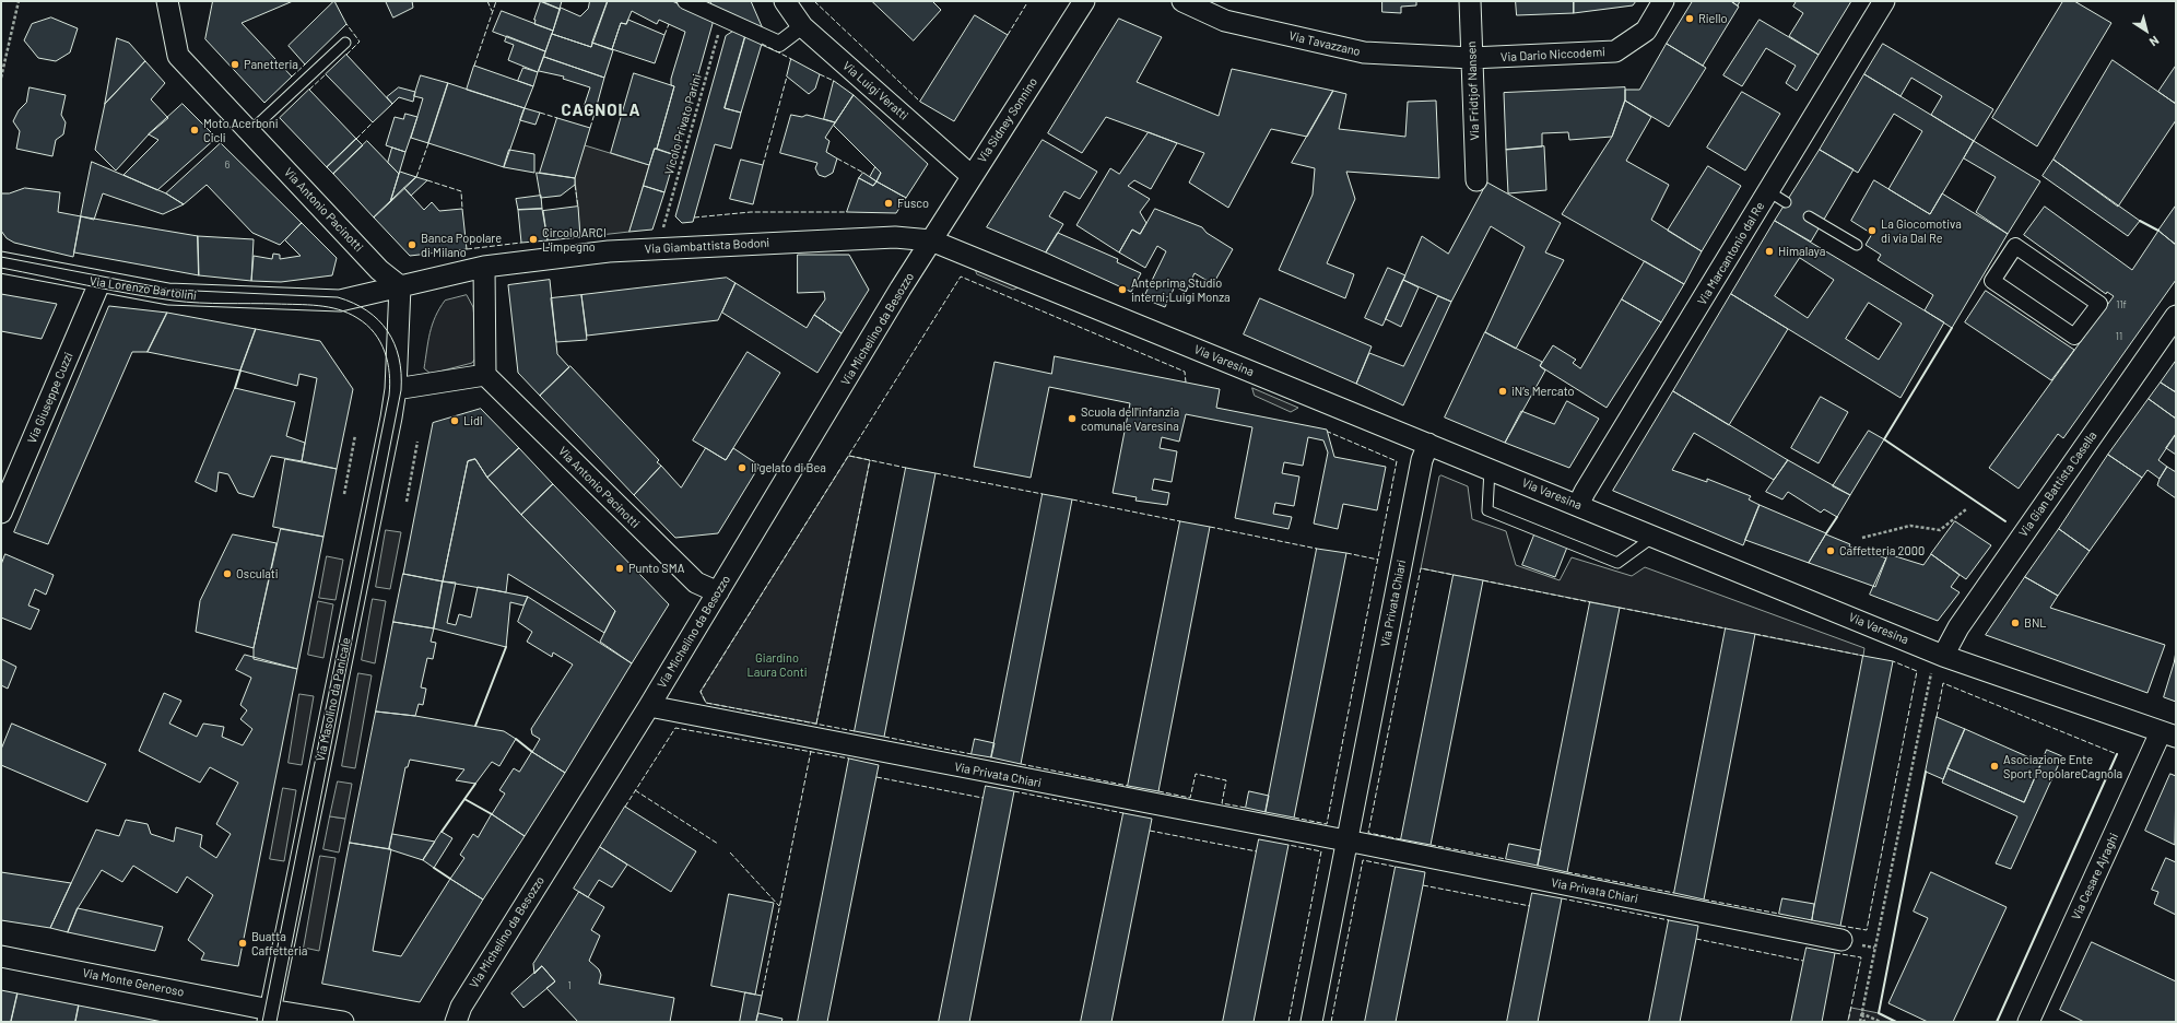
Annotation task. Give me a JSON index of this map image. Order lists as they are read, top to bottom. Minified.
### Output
{"streets":{"street":["Via Tavazzano","Via Dario Niccodemi","Via Luigi Veratti","Via Fridtjof Nansen","Via Sidney Sonnino","Via Antonio Pacinotti","Via Giambattista Bodoni","Via Marcantonio dal Re","Via Lorenzo Bartolini","Via Michelino da Besozzo","Via Varesina","Via Giuseppe Cuzzi","Via Gian Battista Casella","Via Privata Chiari","Via Masolino da Panicale","Via Cesare Ajraghi","Via Monte Generoso"],"path":["Vicolo Privato Parini"]},"crossings":[["Via Tavazzano","Via Dario Niccodemi"],["Via Tavazzano","Via Fridtjof Nansen"],["Via Dario Niccodemi","Via Fridtjof Nansen"],["Via Luigi Veratti","Via Sidney Sonnino"],["Via Sidney Sonnino","Via Giambattista Bodoni"],["Via Sidney Sonnino","Via Michelino da Besozzo"],["Via Sidney Sonnino","Via Varesina"],["Via Antonio Pacinotti","Via Giambattista Bodoni"],["Via Antonio Pacinotti","Via Lorenzo Bartolini"],["Via Antonio Pacinotti","Via Michelino da Besozzo"],["Via Antonio Pacinotti","Via Masolino da Panicale"],["Via Giambattista Bodoni","Via Lorenzo Bartolini"],["Via Giambattista Bodoni","Via Michelino da Besozzo"],["Via Giambattista Bodoni","Via Varesina"],["Via Giambattista Bodoni","Via Masolino da Panicale"],["Via Marcantonio dal Re","Via Varesina"],["Via Lorenzo Bartolini","Via Giuseppe Cuzzi"],["Via Lorenzo Bartolini","Via Masolino da Panicale"],["Via Michelino da Besozzo","Via Varesina"],["Via Michelino da Besozzo","Via Privata Chiari"],["Via Varesina","Via Gian Battista Casella"],["Via Varesina","Via Privata Chiari"],["Via Varesina","Via Cesare Ajraghi"],["Via Masolino da Panicale","Via Monte Generoso"]],"districts":["CAGNOLA"],"parks":["Giardino Laura Conti"],"places":["Riello","Panetteria","Moto Acerboni Cicli","Fusco","La Giocomotiva di via Dal Re","Circolo ARCI L'impegno","Banca Popolare di Milano","Himalaya","Anteprima Studio interni;Luigi Monza","iN’s Mercato","Scuola dell'infanzia comunale Varesina","Lidl","Il gelato di Bea","Caffetteria 2000","Punto SMA","Osculati","BNL","Asociazione Ente Sport PopolareCagnola","Buatta Caffetteria"],"house_numbers":["6","11f","11","1"],"north":"bottom right"}
